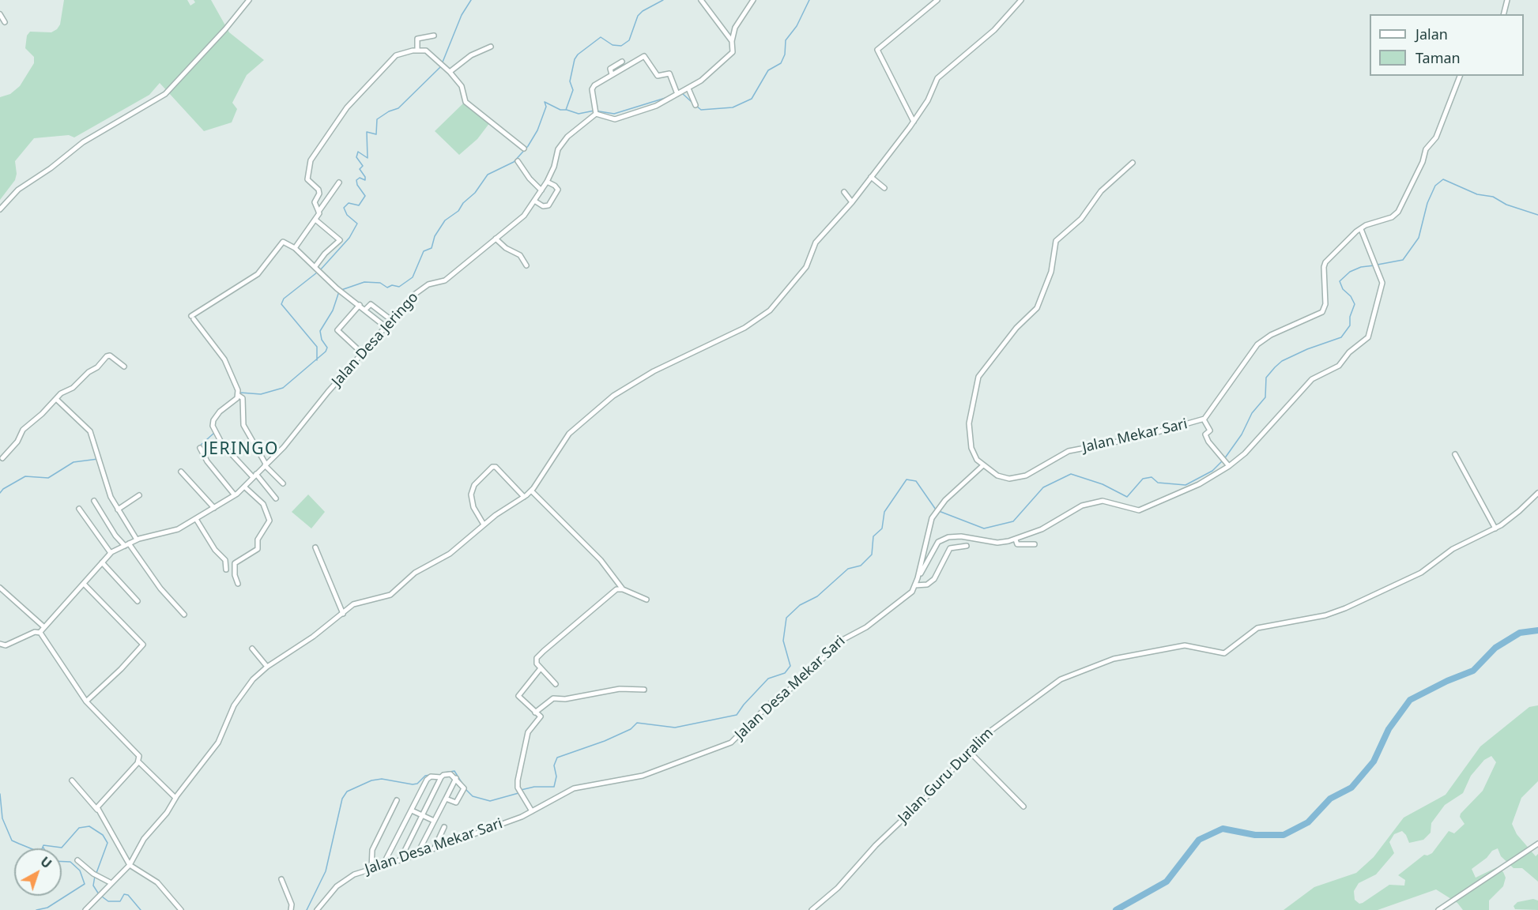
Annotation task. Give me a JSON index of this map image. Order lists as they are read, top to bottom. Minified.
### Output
{"streets":{"street":["Jalan Desa Jeringo","Jalan Mekar Sari","Jalan Desa Mekar Sari","Jalan Guru Duralim"]},"crossings":[["Jalan Mekar Sari","Jalan Desa Mekar Sari"]],"districts":["JERINGO"],"legend":["Jalan","Taman"],"north":"top right"}
